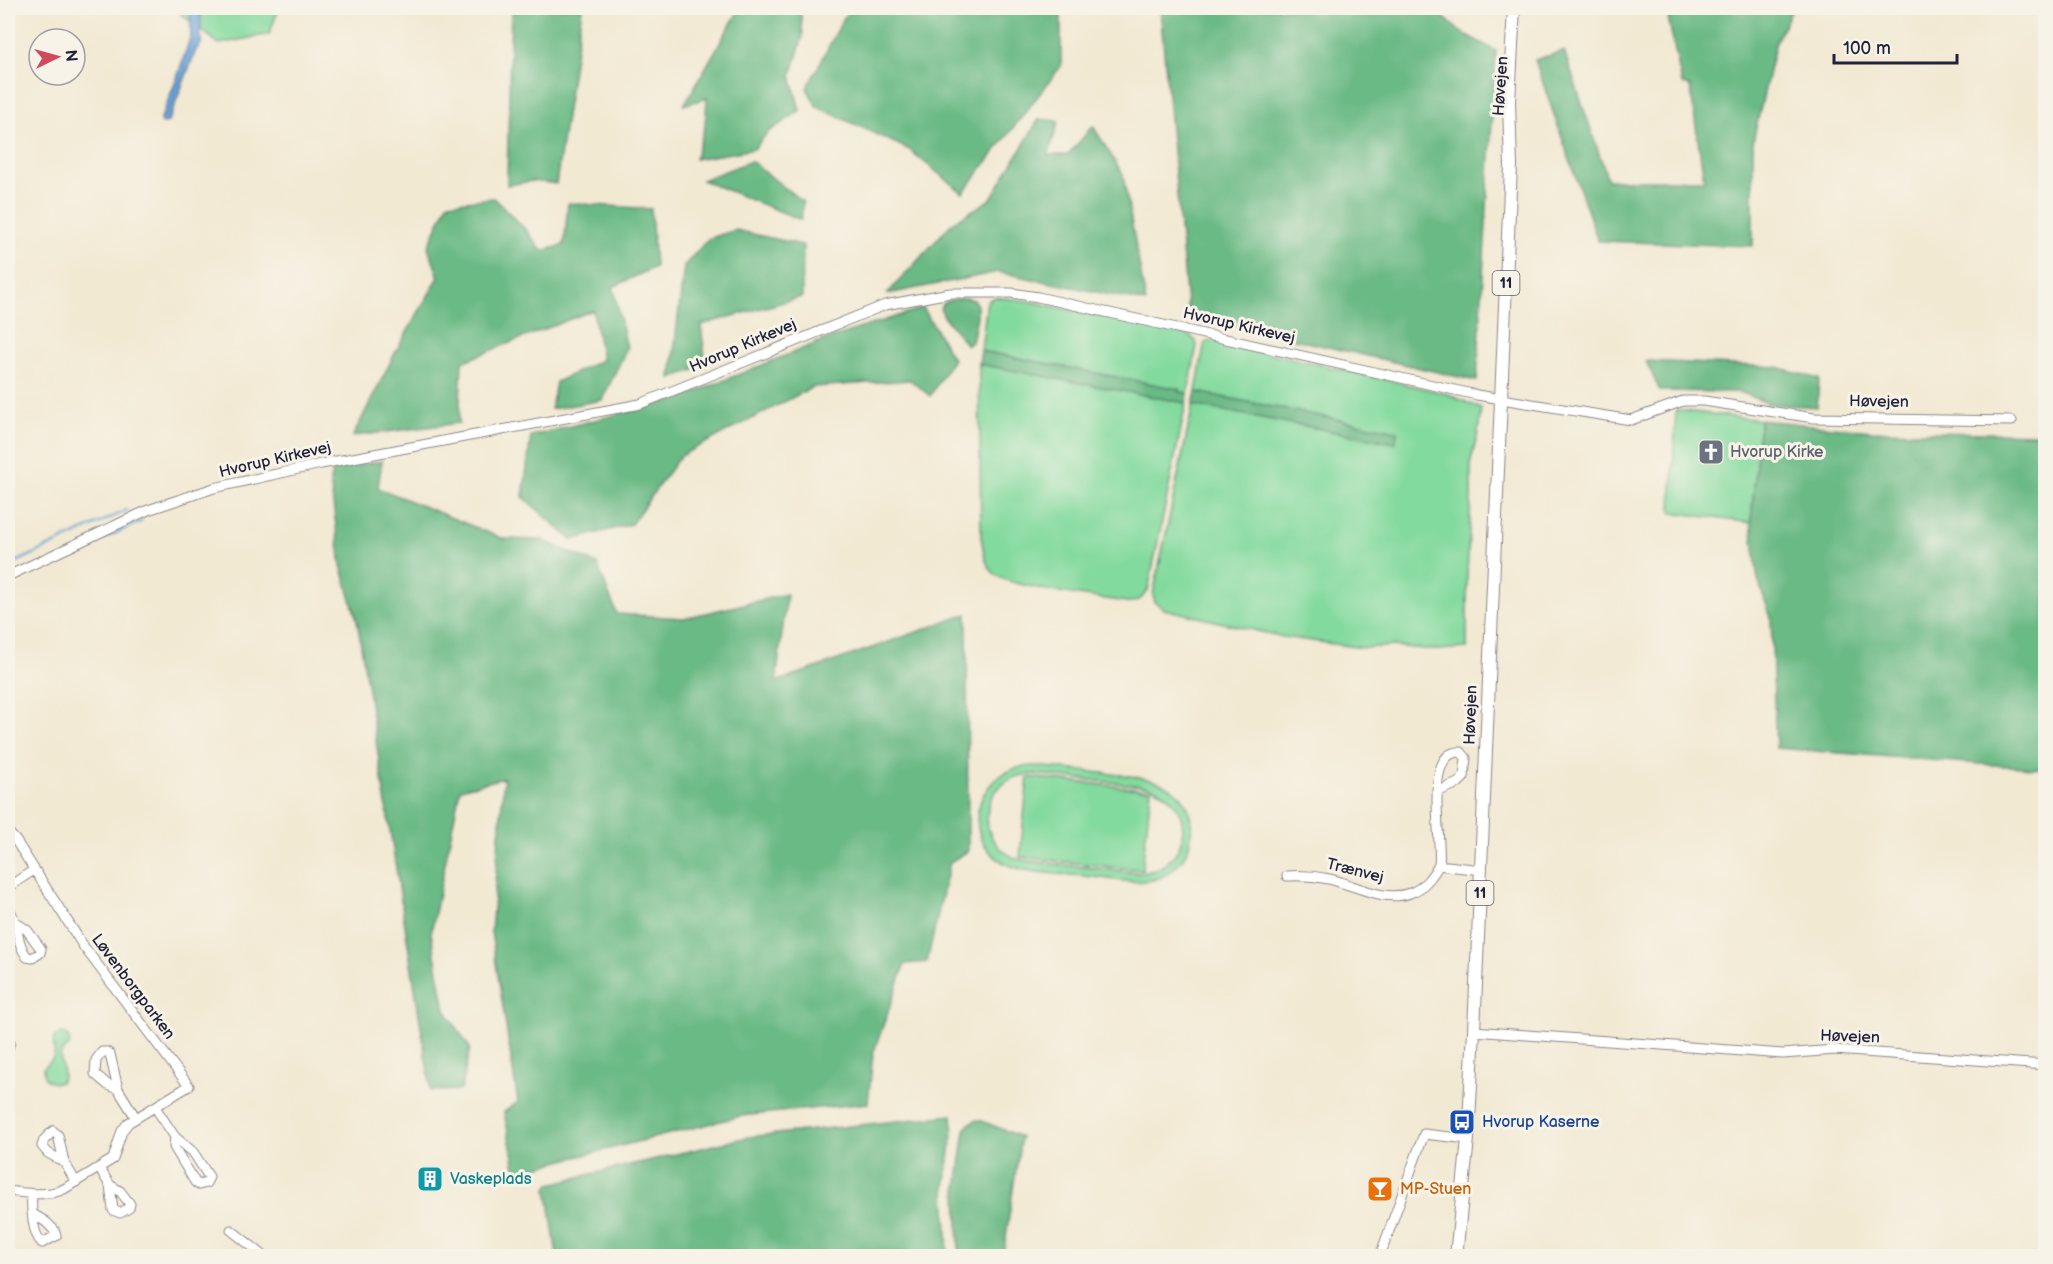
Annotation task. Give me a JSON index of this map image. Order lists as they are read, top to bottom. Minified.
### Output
{"streets":{"main road":["Høvejen","11"],"street":["Hvorup Kirkevej","Trænvej","Løvenborgparken"]},"crossings":[["Høvejen","Hvorup Kirkevej"]],"places":{"church":["Hvorup Kirke"],"bus stop":["Hvorup Kaserne"],"building":["Vaskeplads"],"bar":["MP-Stuen"]},"scale_bar":"100 m","north":"right"}
